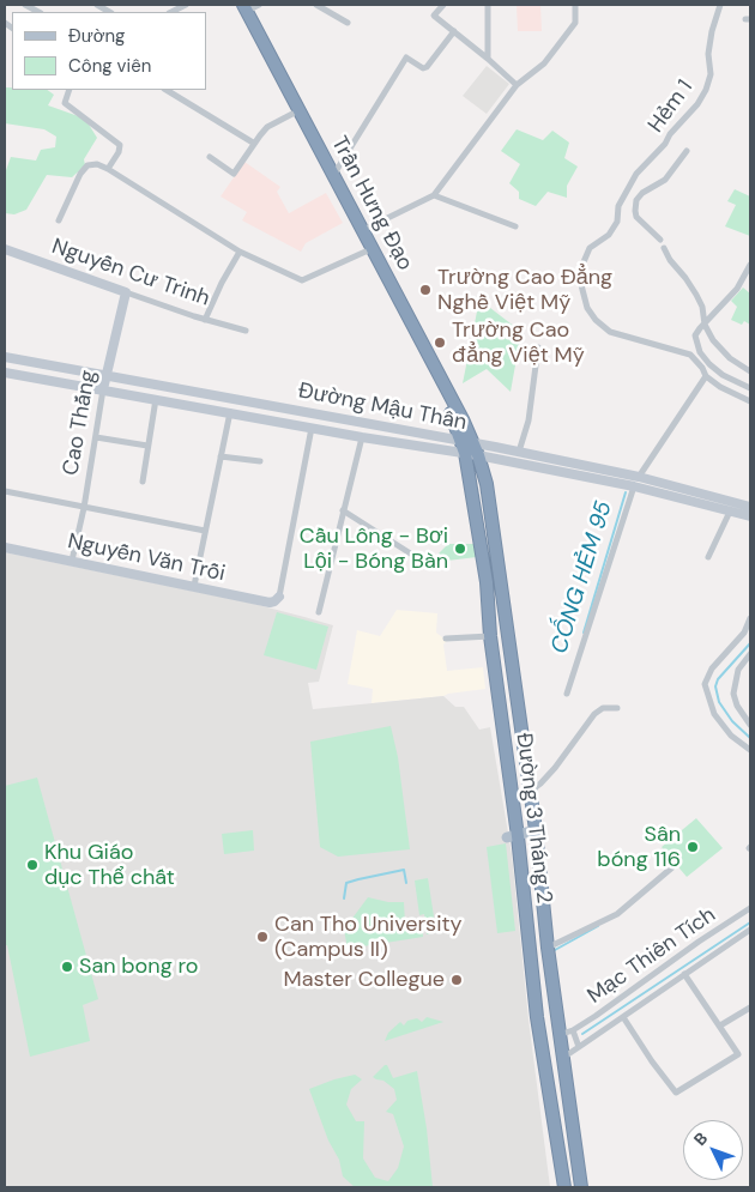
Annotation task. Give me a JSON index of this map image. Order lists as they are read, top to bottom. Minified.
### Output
{"streets":{"highway":["Trần Hưng Đạo","Đường 3 Tháng 2"],"main road":["Nguyễn Cư Trinh","Đường Mậu Thân","Cao Thắng","Nguyễn Văn Trỗi"],"street":["Hẻm 1","Mạc Thiên Tích"]},"crossings":[["Trần Hưng Đạo","Đường Mậu Thân"],["Trần Hưng Đạo","Đường 3 Tháng 2"],["Nguyễn Cư Trinh","Cao Thắng"],["Đường Mậu Thân","Cao Thắng"],["Đường Mậu Thân","Đường 3 Tháng 2"],["Cao Thắng","Nguyễn Văn Trỗi"],["Đường 3 Tháng 2","Mạc Thiên Tích"]],"water":["CỐNG HẺM 95"],"places":["Trường Cao Đẳng Nghề Việt Mỹ","Trường Cao đẳng Việt Mỹ","Cầu Lông - Bơi Lội - Bóng Bàn","Sân bóng 116","Khu Giáo dục Thể chất","Can Tho University (Campus II)","San bong ro","Master Collegue"],"legend":["Đường","Công viên"],"north":"top left"}
